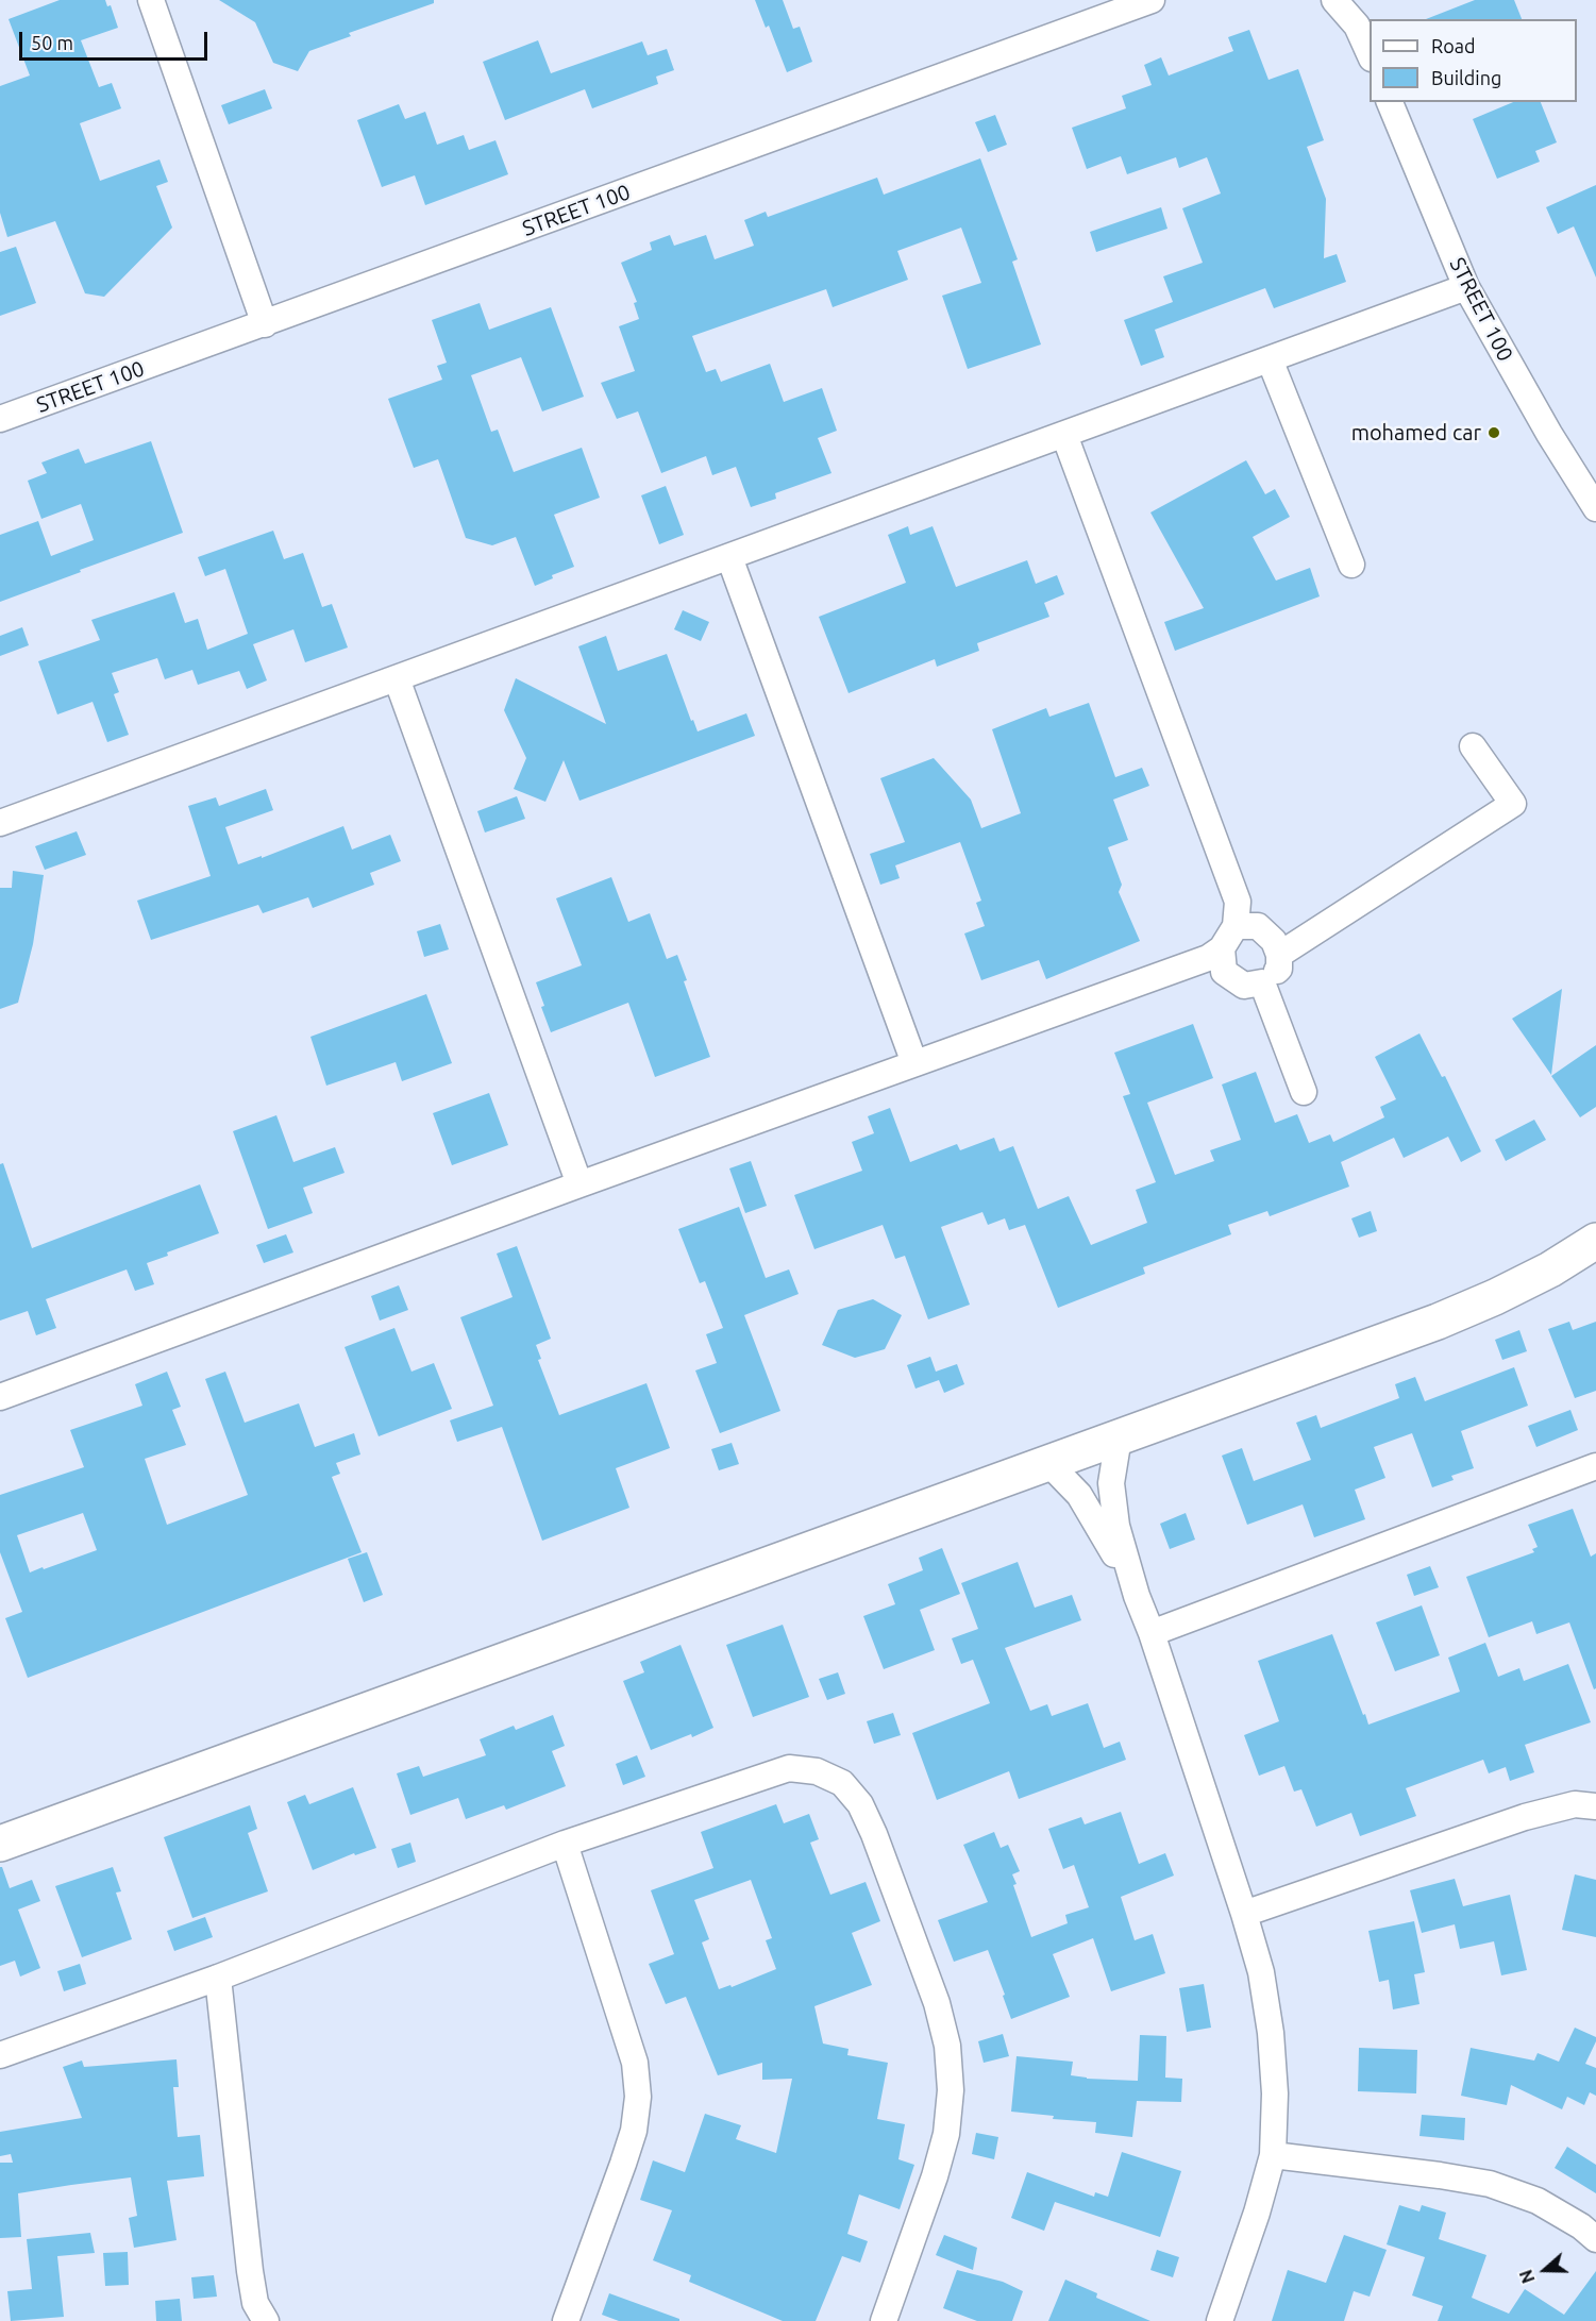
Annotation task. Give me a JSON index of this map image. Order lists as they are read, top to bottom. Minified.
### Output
{"streets":{"street":["STREET 100"]},"places":["mohamed car"],"legend":["Road","Building"],"scale_bar":"50 m","north":"left"}
